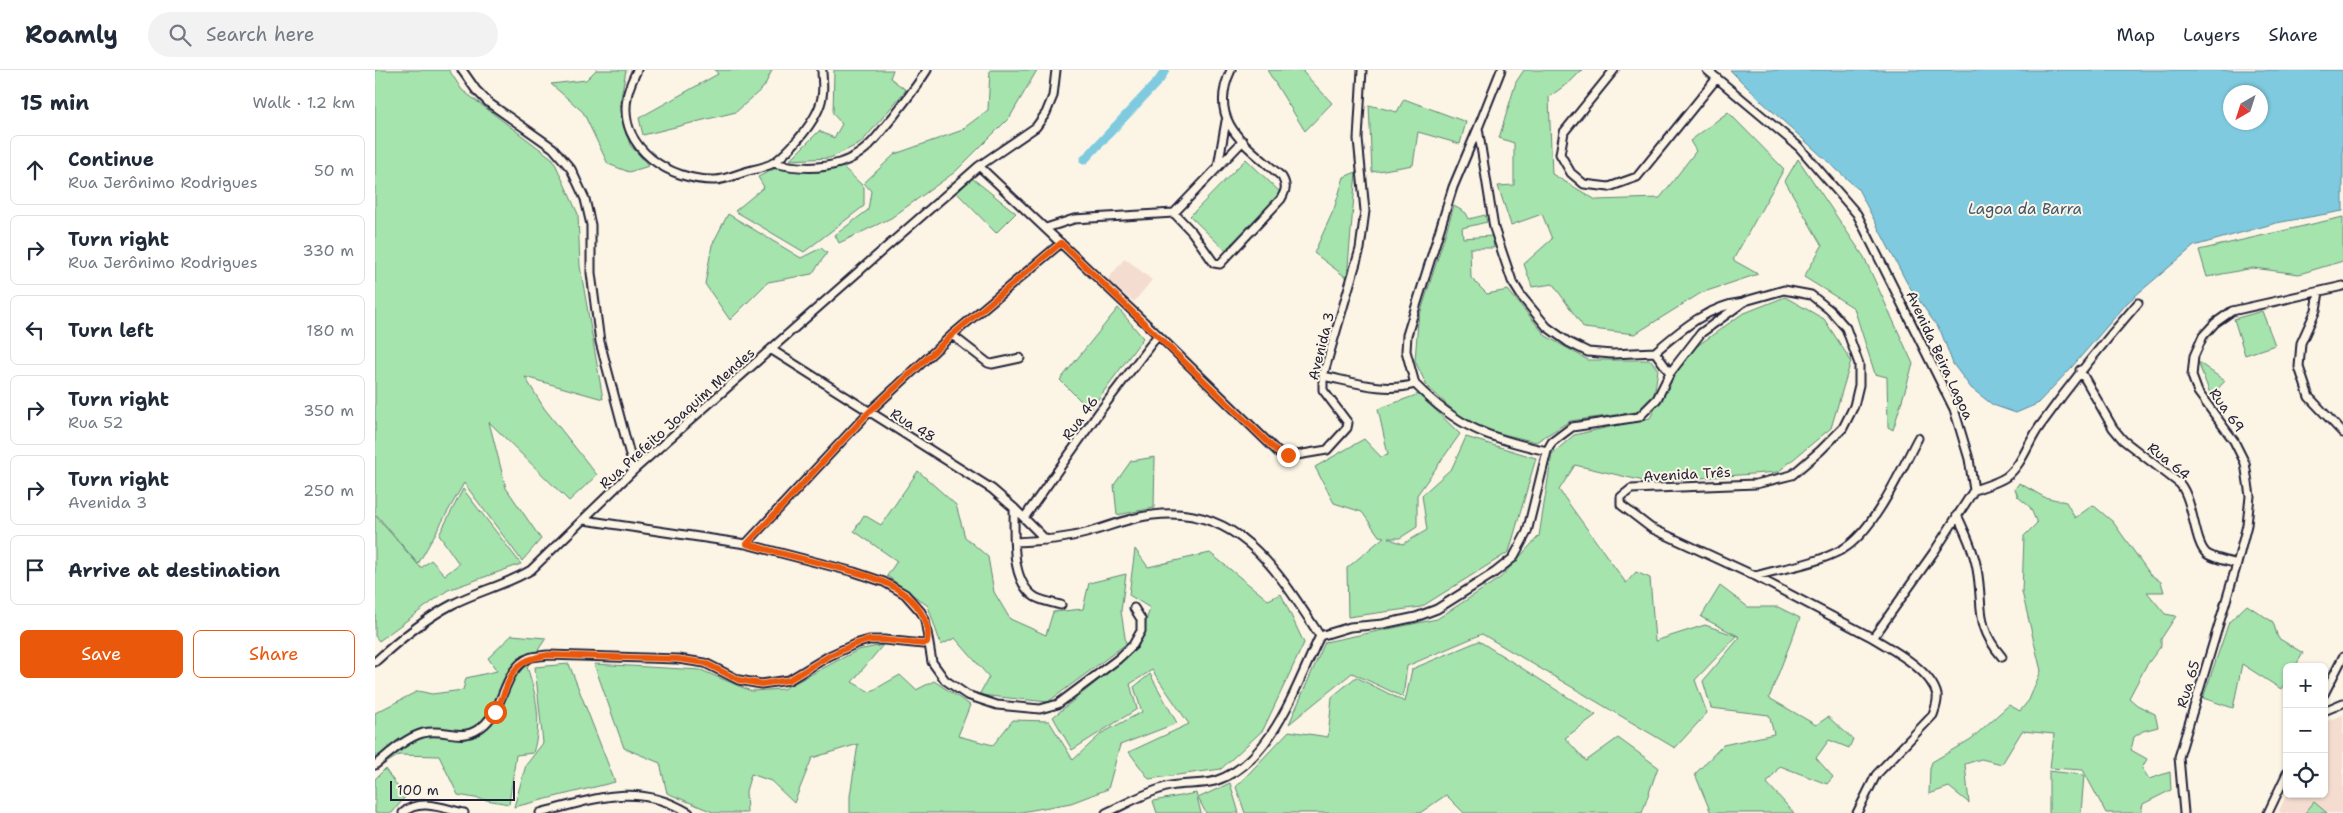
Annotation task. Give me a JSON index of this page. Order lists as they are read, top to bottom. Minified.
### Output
{"streets":{"street":["Avenida 3","Avenida Beira Lagoa","Rua 69","Rua Prefeito Joaquim Mendes","Rua 46","Rua 48","Rua 64","Avenida Três","Rua 65"]},"crossings":[["Avenida 3","Rua Prefeito Joaquim Mendes"],["Avenida 3","Rua 46"],["Rua 69","Rua 64"],["Rua 69","Rua 65"],["Rua Prefeito Joaquim Mendes","Rua 48"],["Rua 46","Rua 48"],["Rua 64","Rua 65"]],"water":["Lagoa da Barra"],"scale_bar":"100 m","north":"bottom left","page":{"header":"Roamly","search":"Search here","nav":["Map","Layers","Share"],"heading":["15 min","Walk · 1.2 km"],"list":[["Continue","Rua Jerônimo Rodrigues","50 m"],["Turn right","Rua Jerônimo Rodrigues","330 m"],["Turn left","180 m"],["Turn right","Rua 52","350 m"],["Turn right","Avenida 3","250 m"],"Arrive at destination"],"buttons":["Save","Share"],"map_buttons":["+","−"],"scale":"100 m"}}
